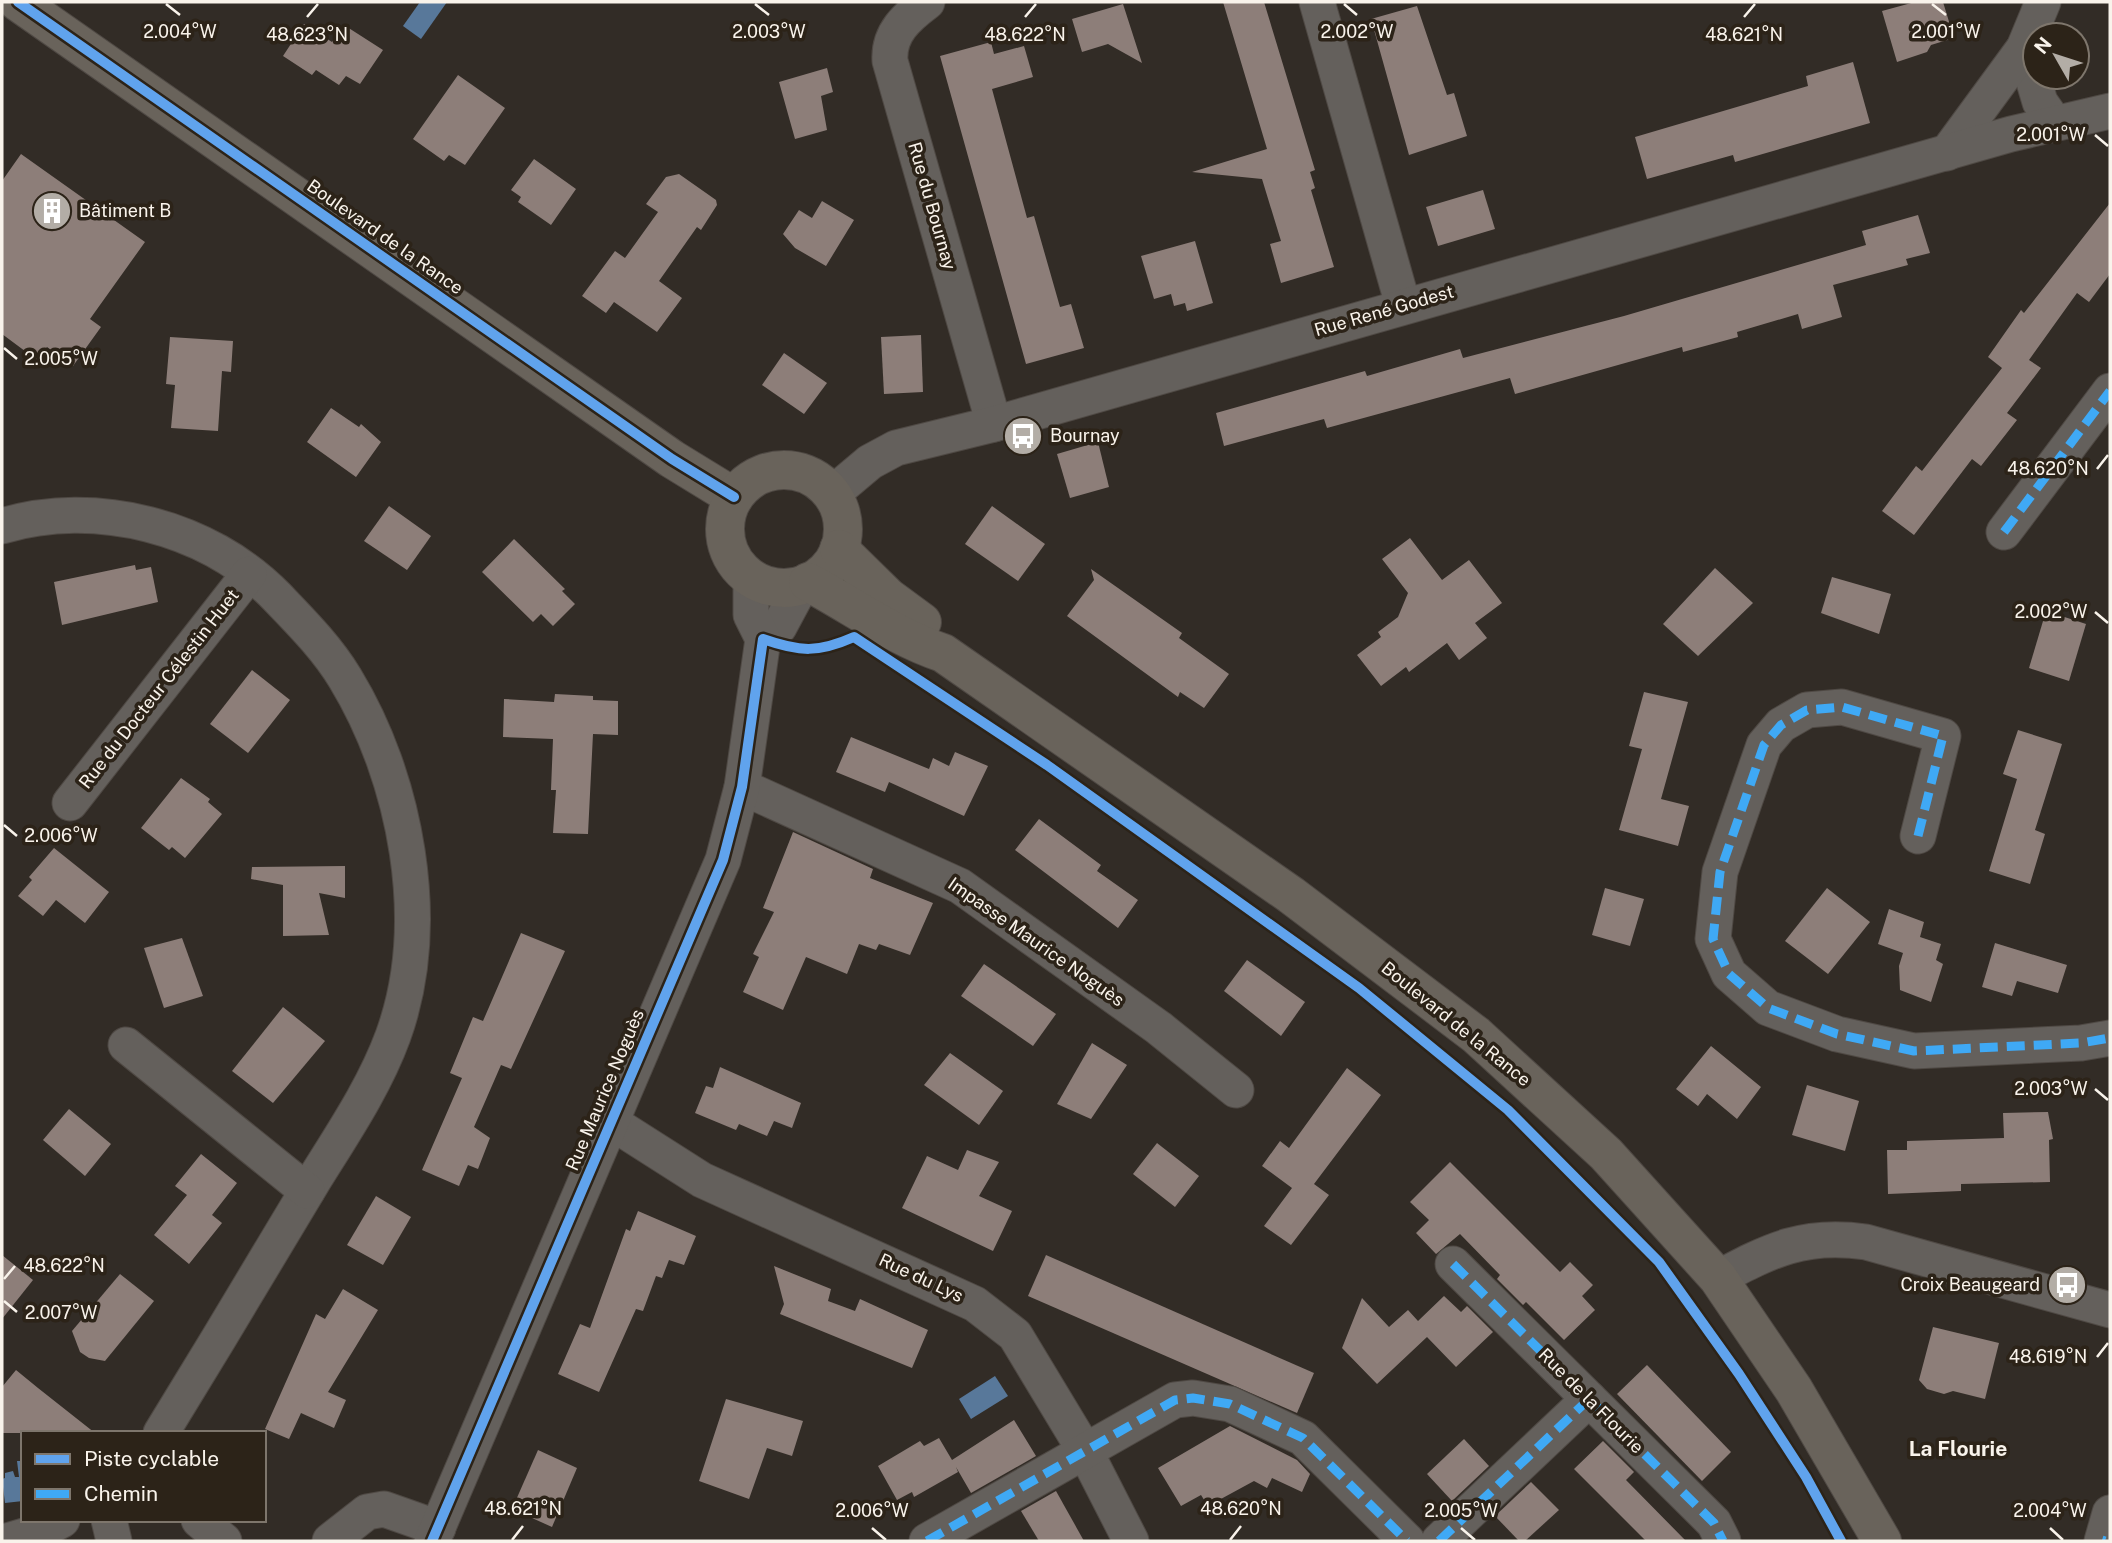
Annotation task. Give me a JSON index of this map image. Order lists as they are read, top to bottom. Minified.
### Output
{"streets":{"main road":["Boulevard de la Rance"],"street":["Rue du Bournay","Rue René Godest","Rue du Docteur Célestin Huet","Impasse Maurice Noguès","Rue Maurice Noguès","Rue du Lys","Rue de la Flourie"]},"crossings":[["Rue du Bournay","Rue René Godest"],["Boulevard de la Rance","Rue René Godest"],["Boulevard de la Rance","Rue Maurice Noguès"],["Rue René Godest","Rue Maurice Noguès"],["Impasse Maurice Noguès","Rue Maurice Noguès"],["Rue Maurice Noguès","Rue du Lys"]],"districts":["La Flourie"],"places":{"building":["Bâtiment B"],"bus stop":["Bournay","Croix Beaugeard"]},"legend":["Piste cyclable","Chemin"],"north":"top left","coordinates":["2.001°W","2.004°W","2.003°W","2.002°W","48.623°N","48.622°N","48.621°N","2.005°W","48.620°N","2.006°W","2.007°W","48.619°N"]}
